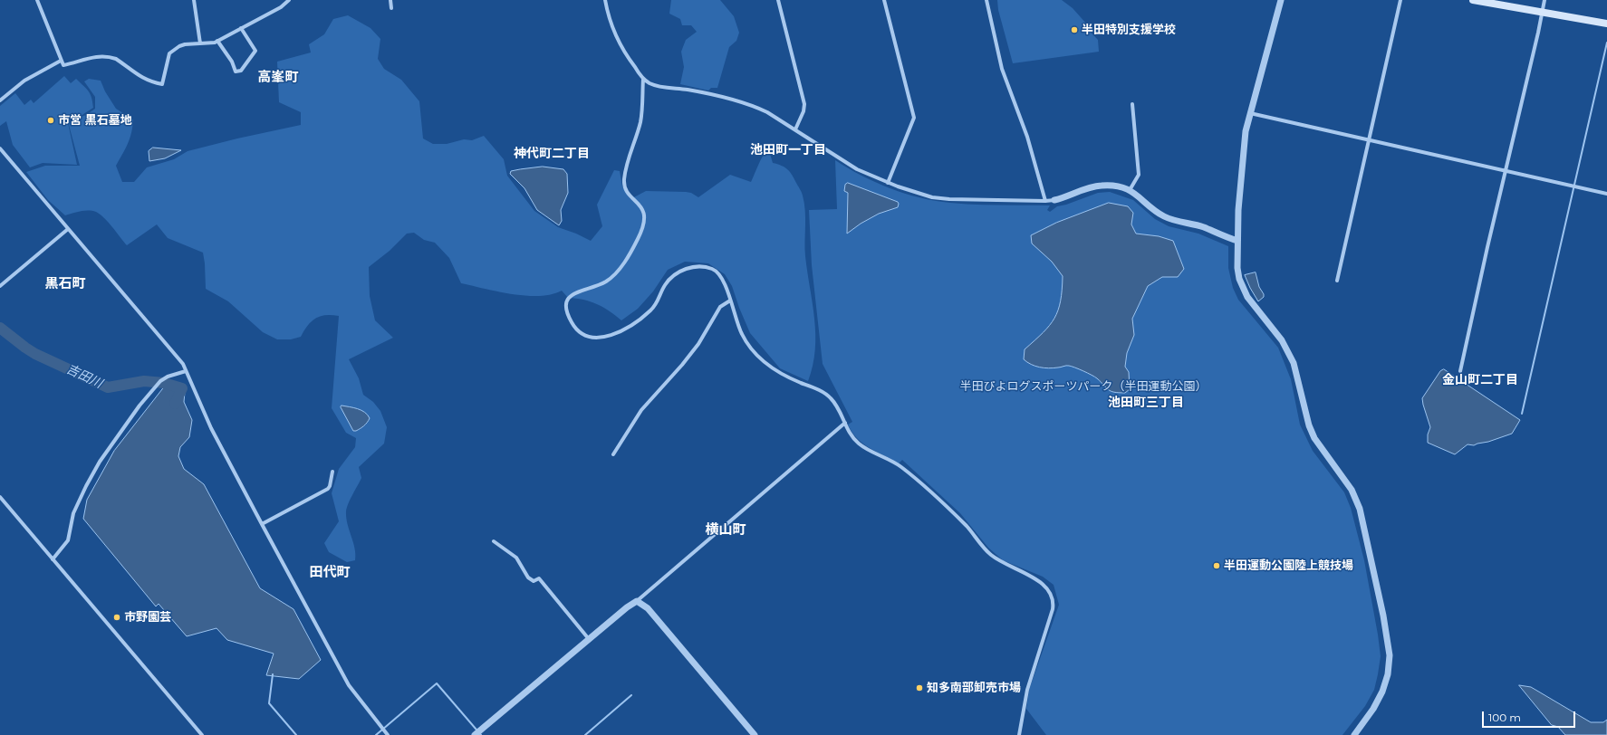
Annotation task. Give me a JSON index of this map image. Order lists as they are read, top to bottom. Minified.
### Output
{"districts":["高峯町","池田町一丁目","神代町二丁目","黒石町","金山町二丁目","池田町三丁目","横山町","田代町"],"water":["吉田川"],"parks":["半田ぴよログスポーツパーク（半田運動公園）"],"places":["半田特別支援学校","市営 黒石墓地","半田運動公園陸上競技場","市野園芸","知多南部卸売市場"],"scale_bar":"100 m"}
